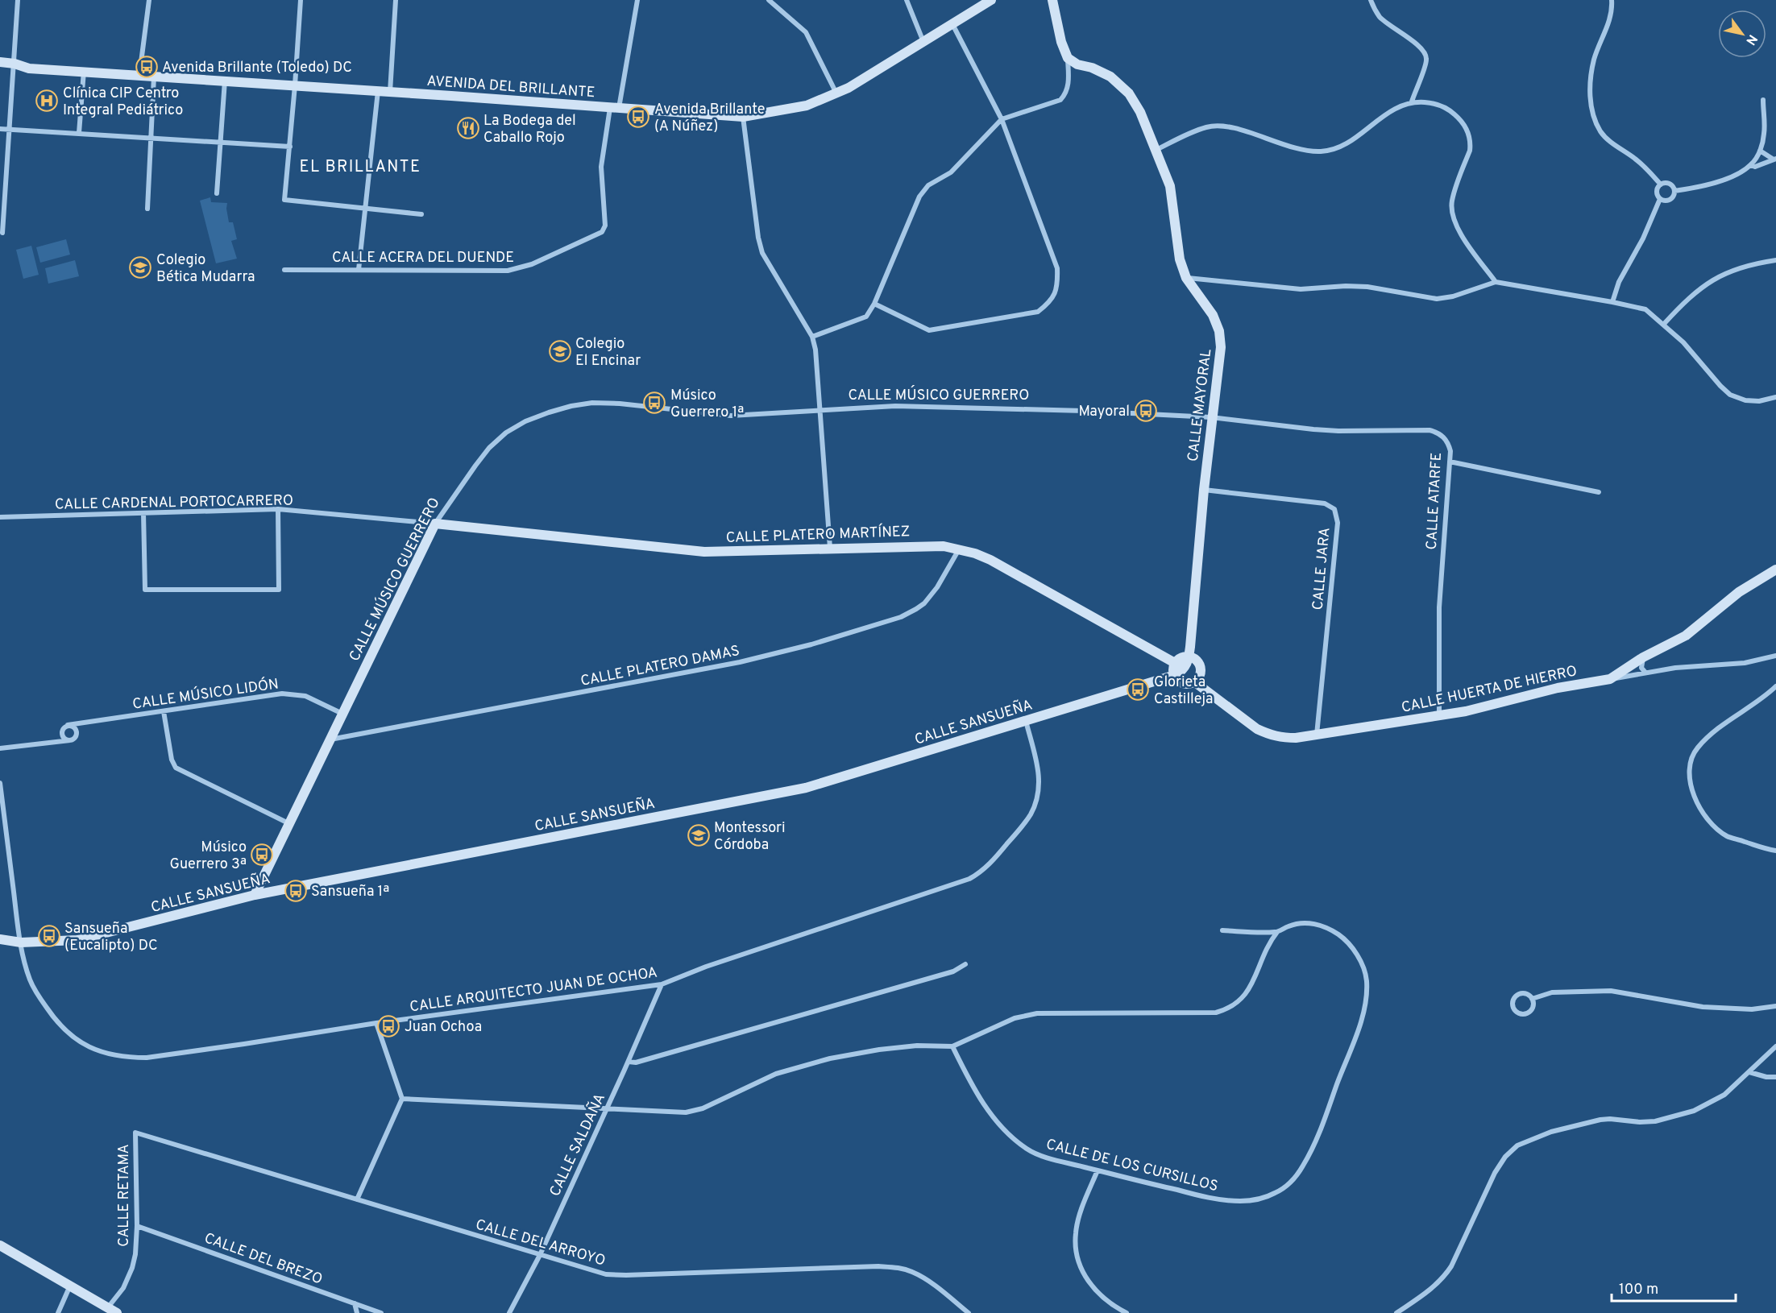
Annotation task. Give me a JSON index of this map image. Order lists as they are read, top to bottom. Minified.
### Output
{"streets":{"street":["AVENIDA DEL BRILLANTE","CALLE ACERA DEL DUENDE","CALLE MÚSICO GUERRERO","CALLE MAYORAL","CALLE ATARFE","CALLE CARDENAL PORTOCARRERO","CALLE PLATERO MARTÍNEZ","CALLE JARA","CALLE PLATERO DAMAS","CALLE HUERTA DE HIERRO","CALLE MÚSICO LIDÓN","CALLE SANSUEÑA","CALLE ARQUITECTO JUAN DE OCHOA","CALLE SALDAÑA","CALLE DE LOS CURSILLOS","CALLE RETAMA","CALLE DEL ARROYO","CALLE DEL BREZO"]},"crossings":[["AVENIDA DEL BRILLANTE","CALLE ACERA DEL DUENDE"],["CALLE MÚSICO GUERRERO","CALLE MAYORAL"],["CALLE MÚSICO GUERRERO","CALLE ATARFE"],["CALLE MÚSICO GUERRERO","CALLE CARDENAL PORTOCARRERO"],["CALLE MÚSICO GUERRERO","CALLE PLATERO MARTÍNEZ"],["CALLE MÚSICO GUERRERO","CALLE PLATERO DAMAS"],["CALLE MÚSICO GUERRERO","CALLE MÚSICO LIDÓN"],["CALLE MÚSICO GUERRERO","CALLE SANSUEÑA"],["CALLE MAYORAL","CALLE ATARFE"],["CALLE MAYORAL","CALLE JARA"],["CALLE MAYORAL","CALLE SANSUEÑA"],["CALLE ATARFE","CALLE HUERTA DE HIERRO"],["CALLE CARDENAL PORTOCARRERO","CALLE PLATERO MARTÍNEZ"],["CALLE PLATERO MARTÍNEZ","CALLE PLATERO DAMAS"],["CALLE JARA","CALLE HUERTA DE HIERRO"],["CALLE HUERTA DE HIERRO","CALLE SANSUEÑA"],["CALLE SANSUEÑA","CALLE ARQUITECTO JUAN DE OCHOA"],["CALLE ARQUITECTO JUAN DE OCHOA","CALLE SALDAÑA"],["CALLE SALDAÑA","CALLE DEL ARROYO"],["CALLE RETAMA","CALLE DEL ARROYO"],["CALLE RETAMA","CALLE DEL BREZO"]],"districts":["EL BRILLANTE"],"places":{"bus stop":["Avenida Brillante (Toledo) DC","Avenida Brillante (A Núñez)","Músico Guerrero 1ª","Mayoral","Glorieta Castilleja","Músico Guerrero 3ª","Sansueña 1ª","Sansueña (Eucalipto) DC","Juan Ochoa"],"hospital":["Clínica CIP Centro Integral Pediátrico"],"restaurant":["La Bodega del Caballo Rojo"],"school or university":["Colegio Bética Mudarra","Colegio El Encinar","Montessori Córdoba"]},"scale_bar":"100 m","north":"bottom right"}
